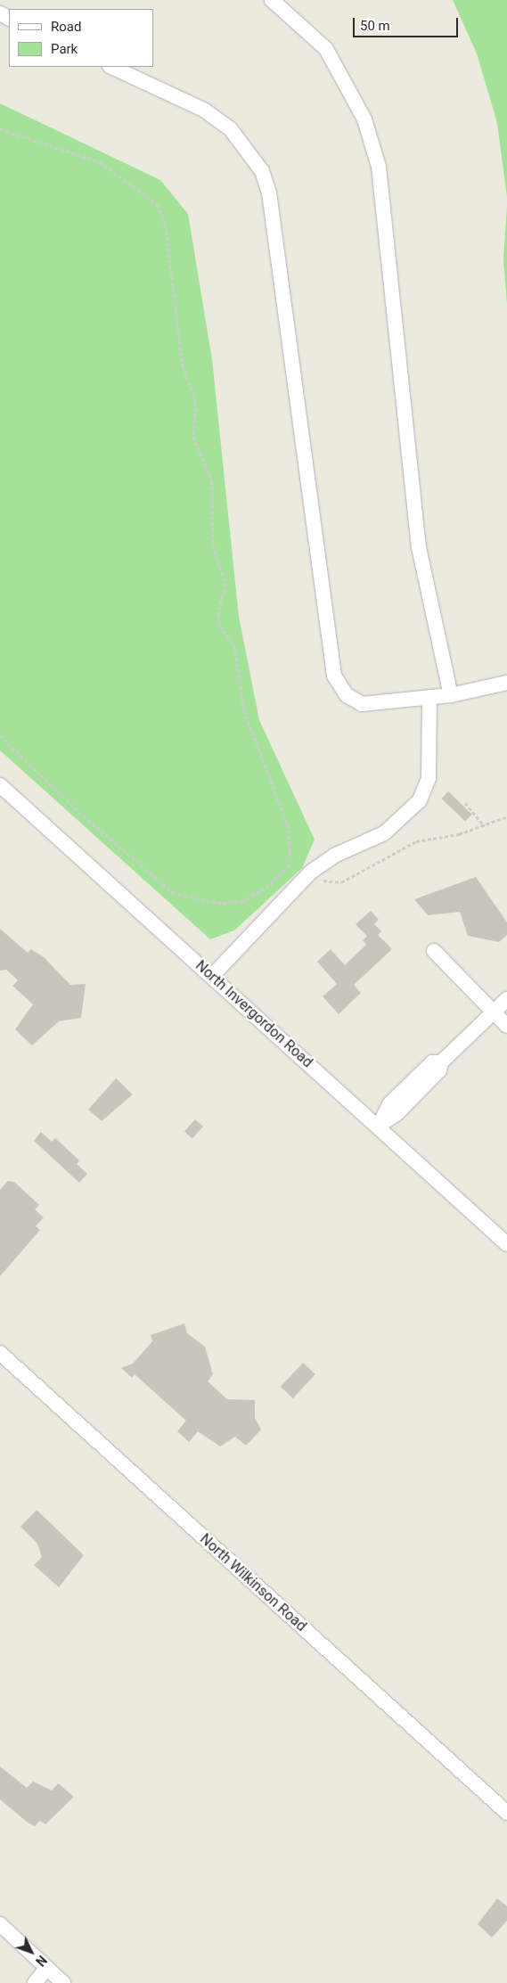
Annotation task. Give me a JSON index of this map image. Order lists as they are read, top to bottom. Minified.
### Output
{"streets":{"street":["North Invergordon Road","North Wilkinson Road"]},"legend":["Road","Park"],"scale_bar":"50 m","north":"bottom right"}
